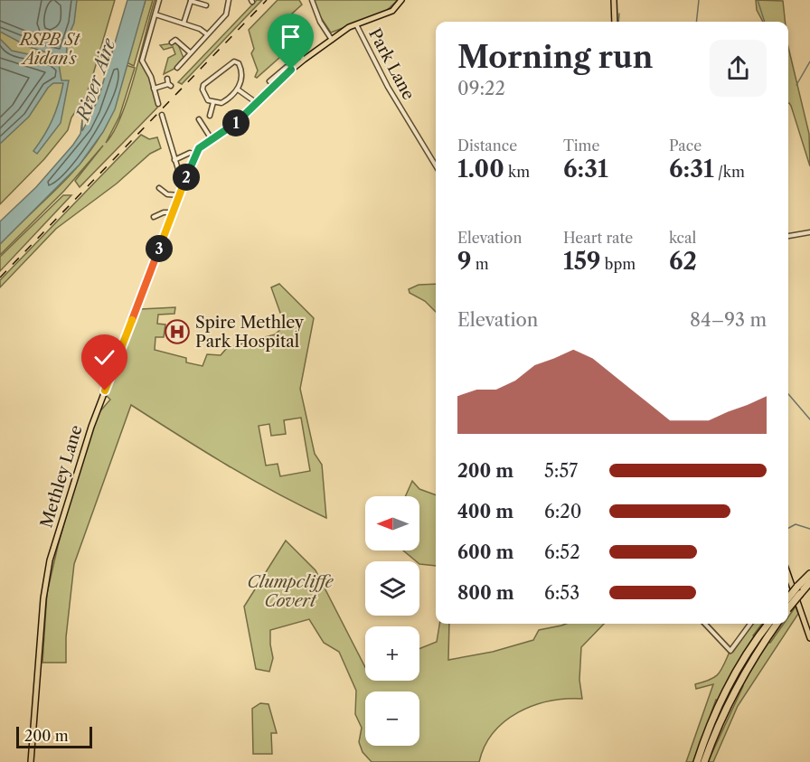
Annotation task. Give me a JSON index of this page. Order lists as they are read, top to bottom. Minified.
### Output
{"streets":{"main road":["Methley Lane"],"street":["Park Lane"]},"water":["River Aire"],"parks":["RSPB St Aidan's","Clumpcliffe Covert"],"places":{"hospital":["Spire Methley Park Hospital"]},"scale_bar":"200 m","north":"left","page":{"heading":["Morning run","09:22"],"pins":["1","2","3"],"stats":[["Distance","1.00 km"],["Time","6:31"],["Pace","6:31 /km"],["Elevation","9 m"],["Heart rate","159 bpm"],["kcal","62"]],"chart":["Elevation","84–93 m"],"list":[{"name":"200 m","note":"5:57"},{"name":"400 m","note":"6:20"},{"name":"600 m","note":"6:52"},{"name":"800 m","note":"6:53"}],"map_buttons":["+","−"],"scale":"200 m"}}
